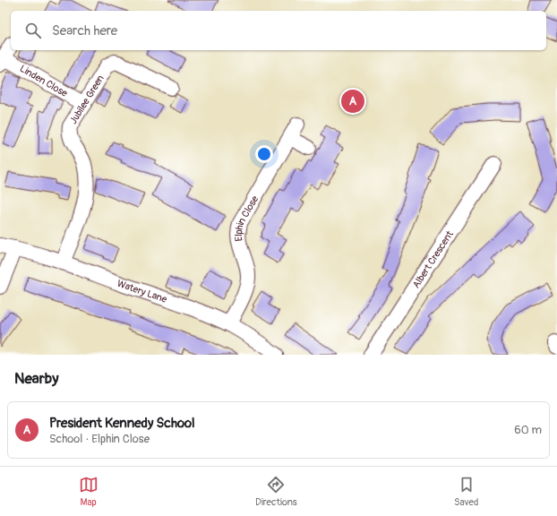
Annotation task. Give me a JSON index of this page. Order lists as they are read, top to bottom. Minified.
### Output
{"streets":{"street":["Linden Close","Jubilee Green","Elphin Close","Albert Crescent","Watery Lane"]},"crossings":[["Linden Close","Jubilee Green"],["Jubilee Green","Watery Lane"],["Elphin Close","Watery Lane"]],"page":{"search":"Search here","pins":"A","heading":"Nearby","list":[{"mark":"A","name":"President Kennedy School","note":"School · Elphin Close","value":"60 m"}],"nav":["Map","Directions","Saved"]}}
